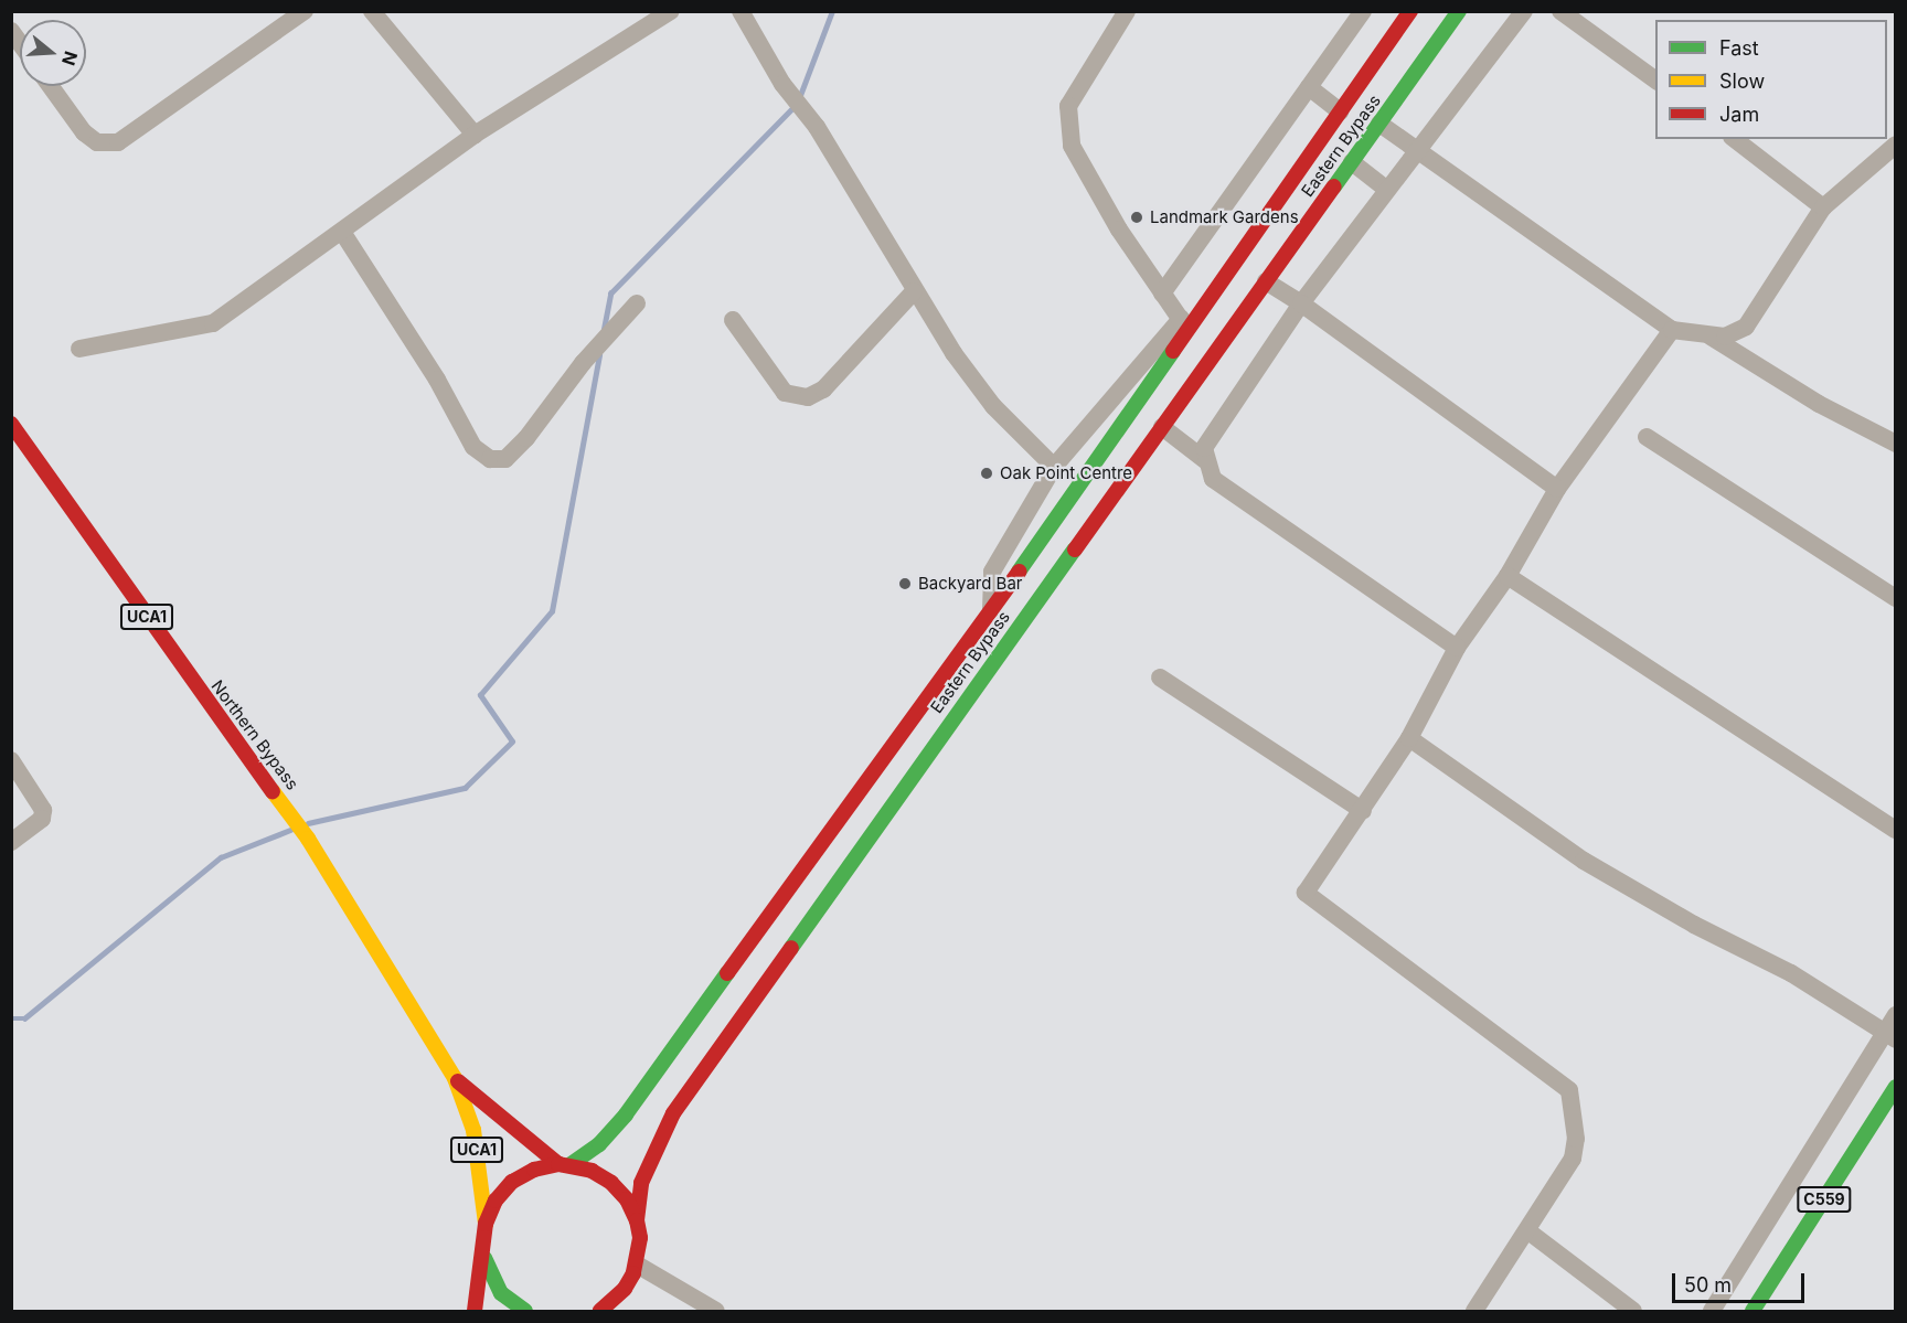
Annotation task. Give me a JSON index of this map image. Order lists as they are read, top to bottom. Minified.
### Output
{"streets":{"main road":["Eastern Bypass","UCA1","Northern Bypass","C559"]},"crossings":[["Eastern Bypass","UCA1"],["UCA1","Northern Bypass"]],"places":["Landmark Gardens","Oak Point Centre","Backyard Bar"],"legend":["Fast","Slow","Jam"],"scale_bar":"50 m","north":"right"}
